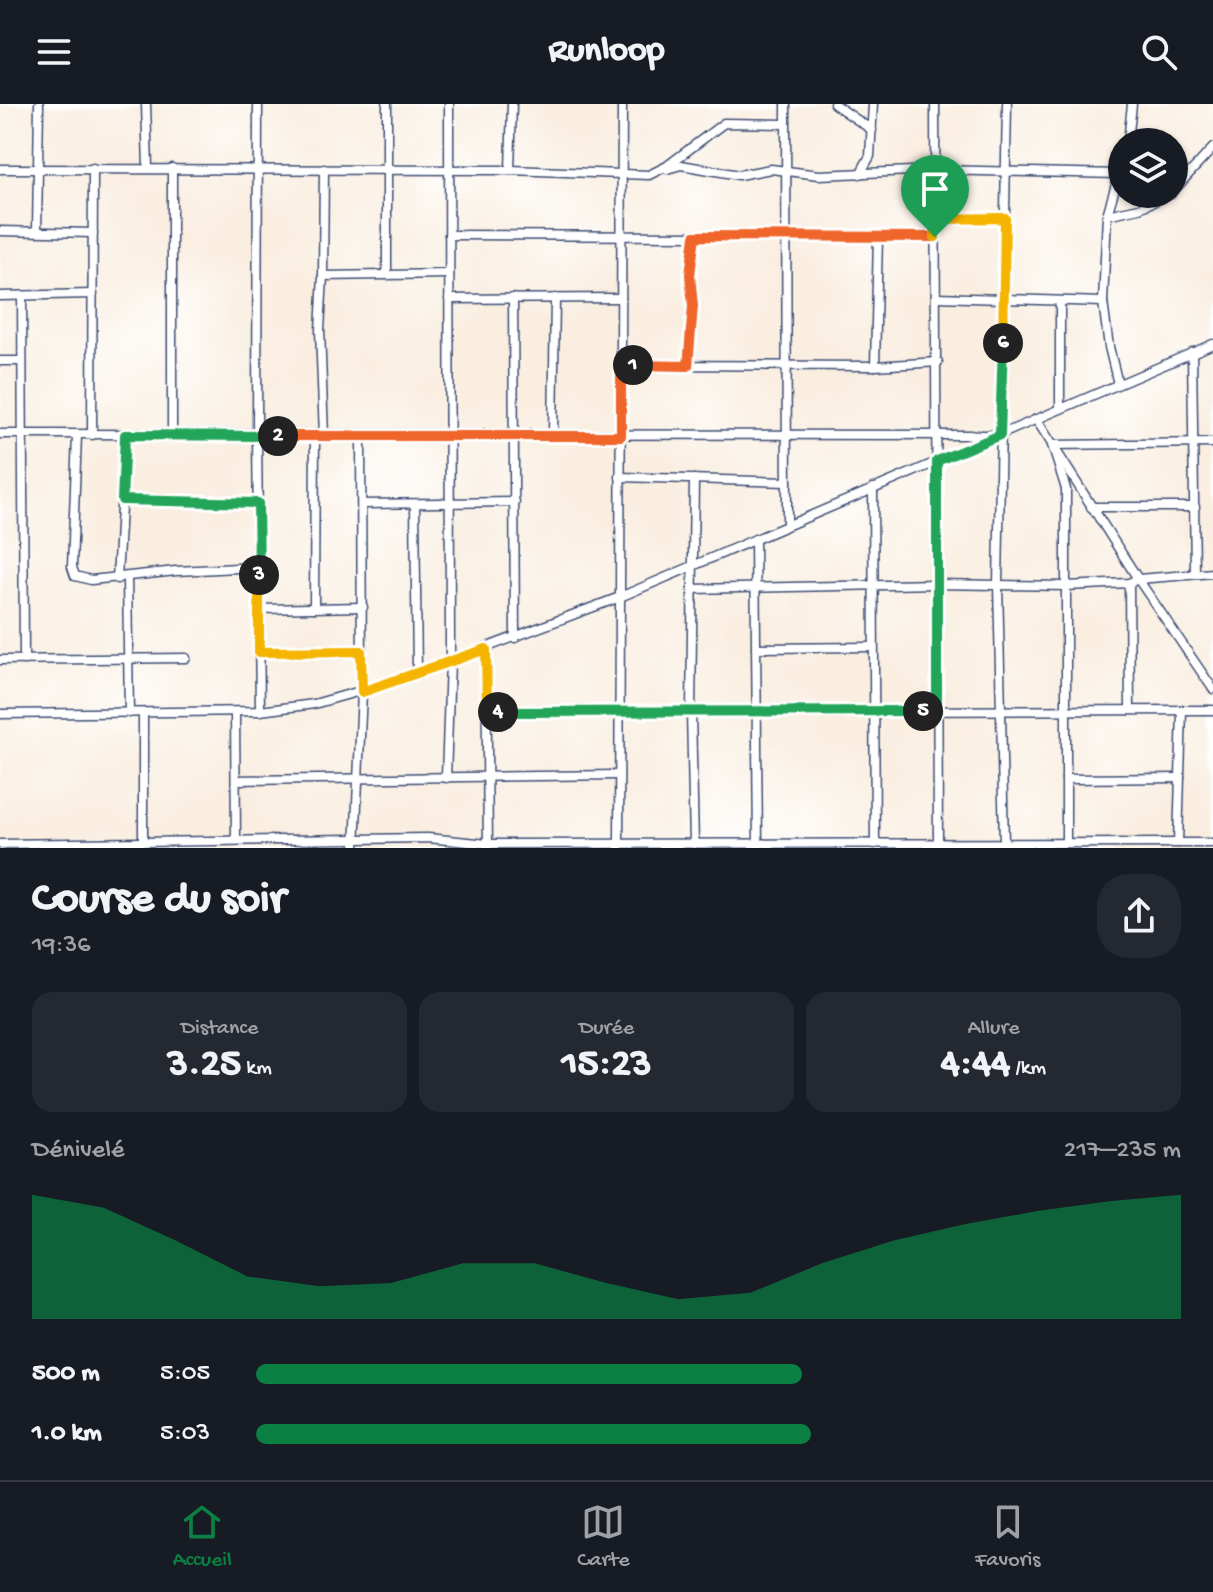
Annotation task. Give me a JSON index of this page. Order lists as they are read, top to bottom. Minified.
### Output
{"page":{"header":"Runloop","pins":["6","1","2","3","5","4"],"heading":["Course du soir","19:36"],"stats":[["Distance","3.25 km"],["Durée","15:23"],["Allure","4:44 /km"]],"chart":["Dénivelé","217–235 m"],"list":[{"name":"500 m","note":"5:05"},{"name":"1.0 km","note":"5:03"}],"tabs":["Accueil","Carte","Favoris"]}}
